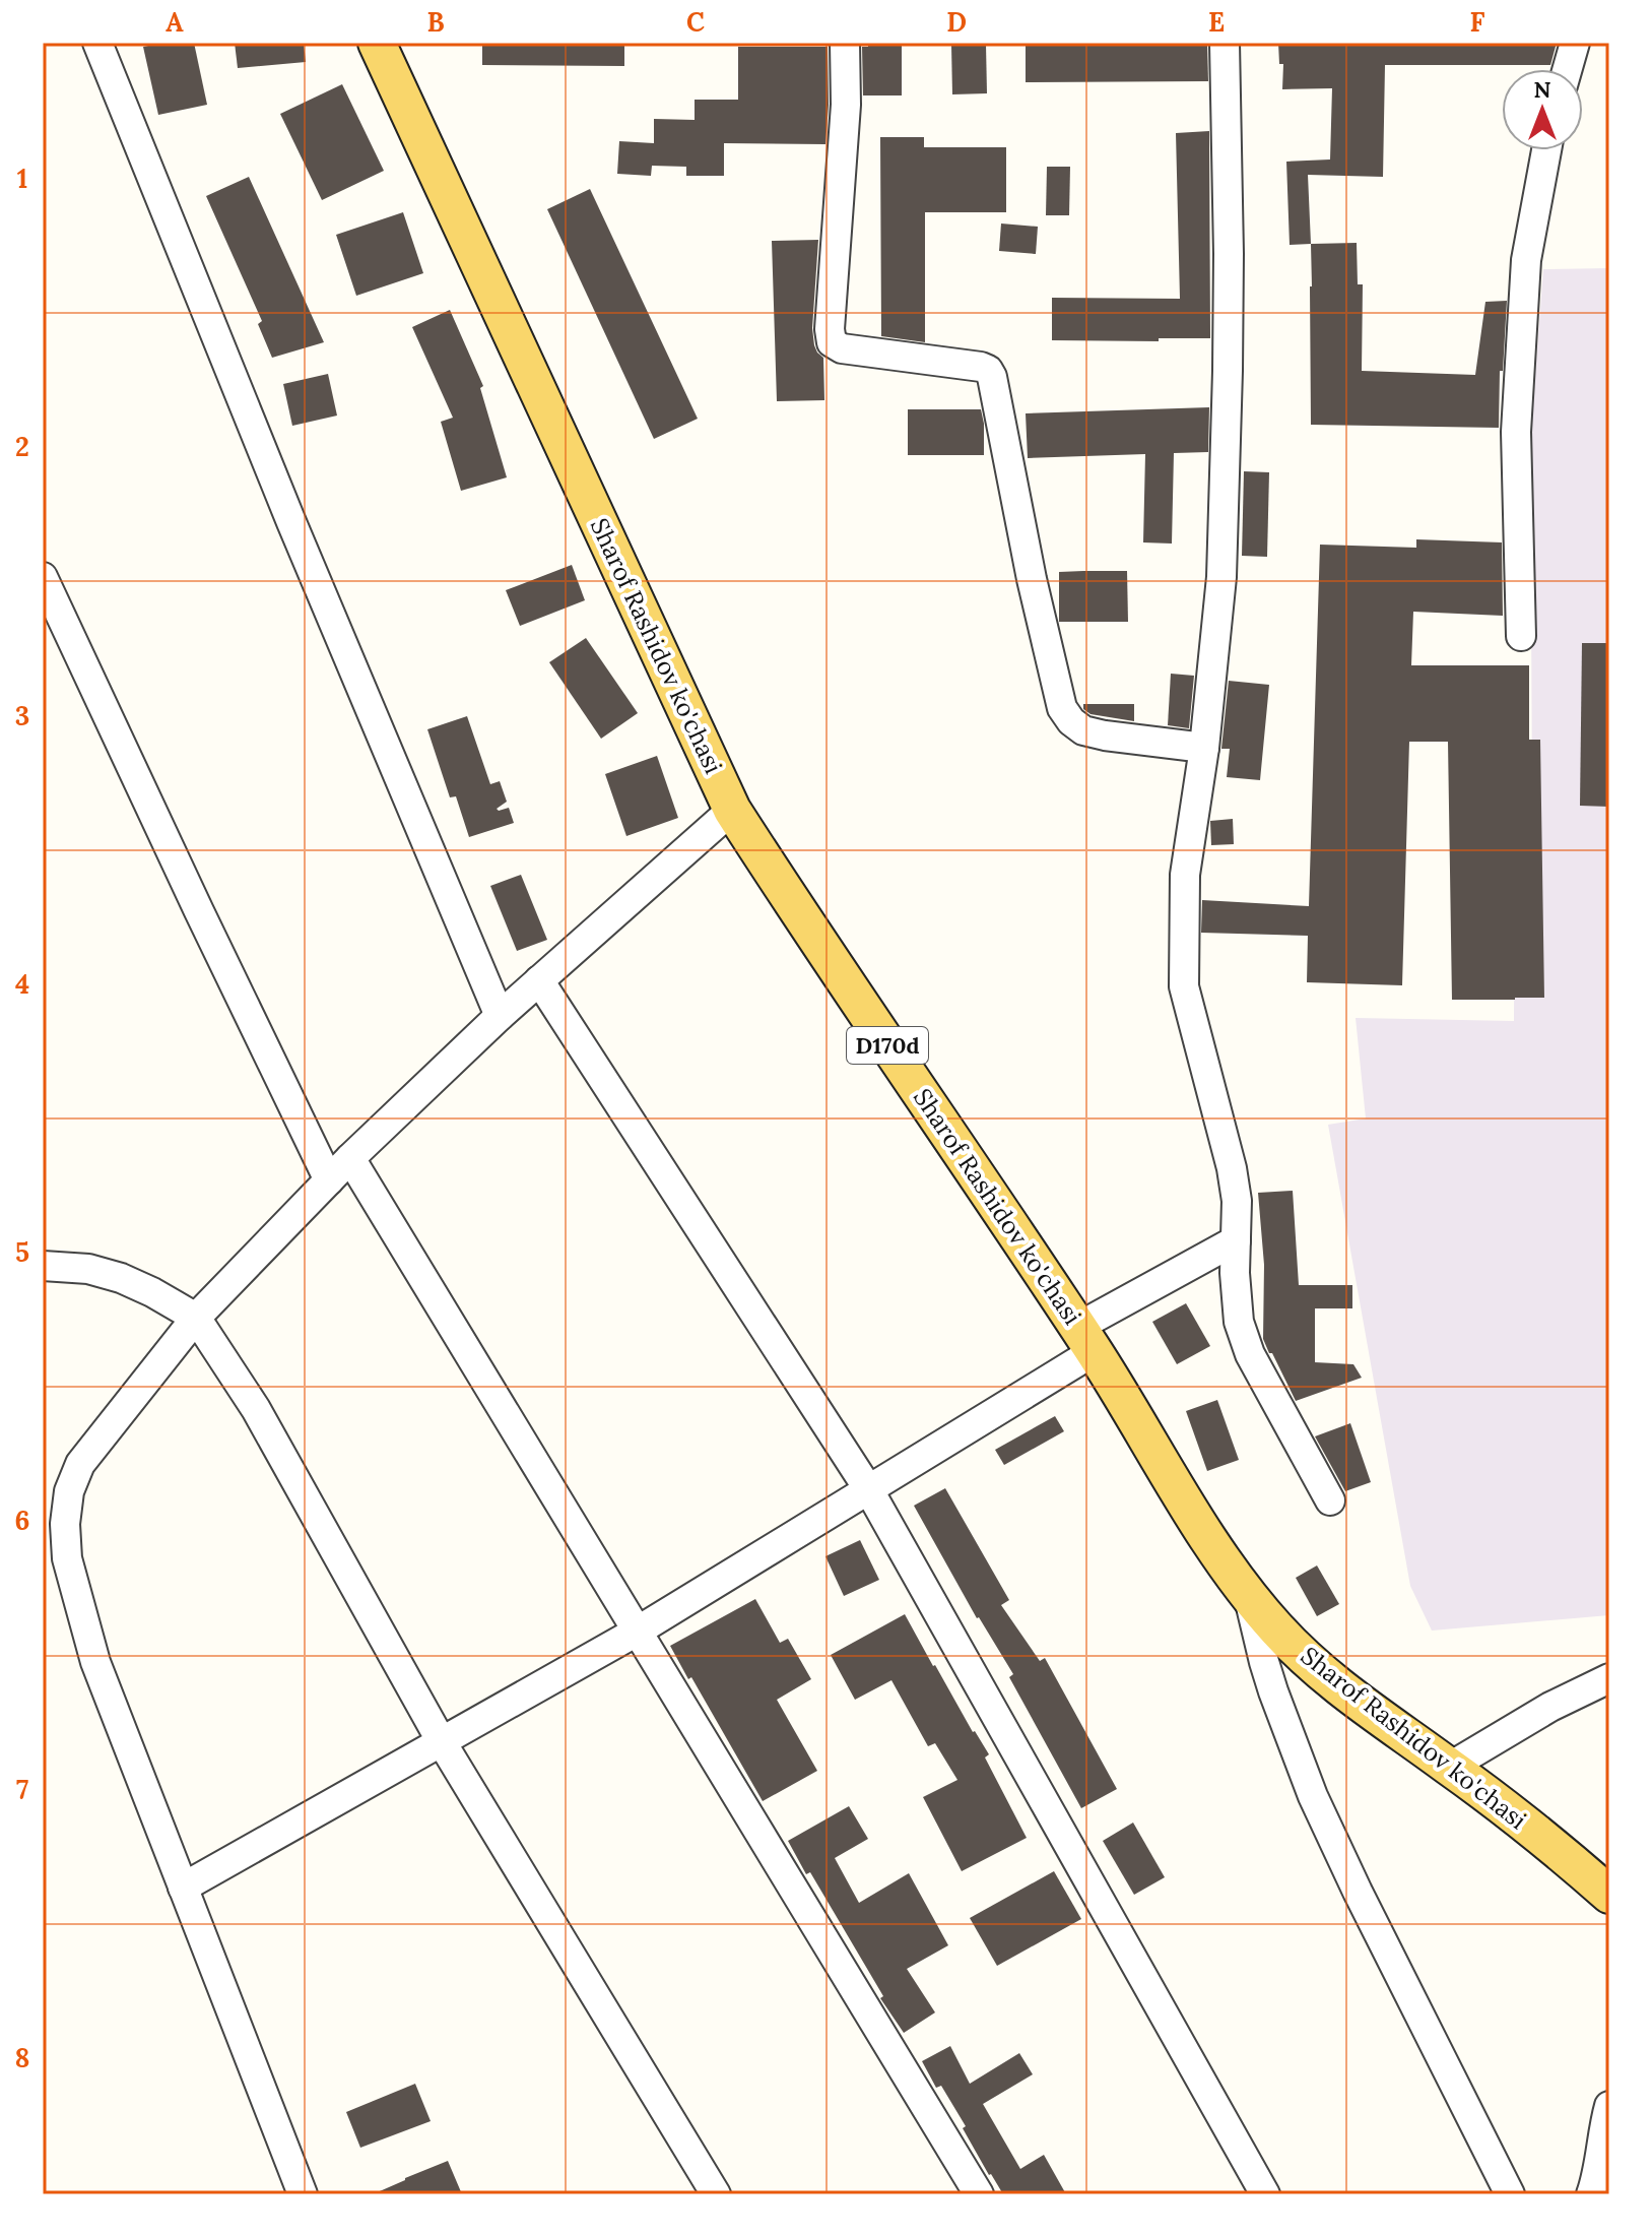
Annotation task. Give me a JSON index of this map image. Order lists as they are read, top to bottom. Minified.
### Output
{"streets":{"main road":["Sharof Rashidov ko'chasi","D170d"]},"north":"top","grid":{"columns":["A","B","C","D","E","F"],"rows":["1","2","3","4","5","6","7","8"]}}
